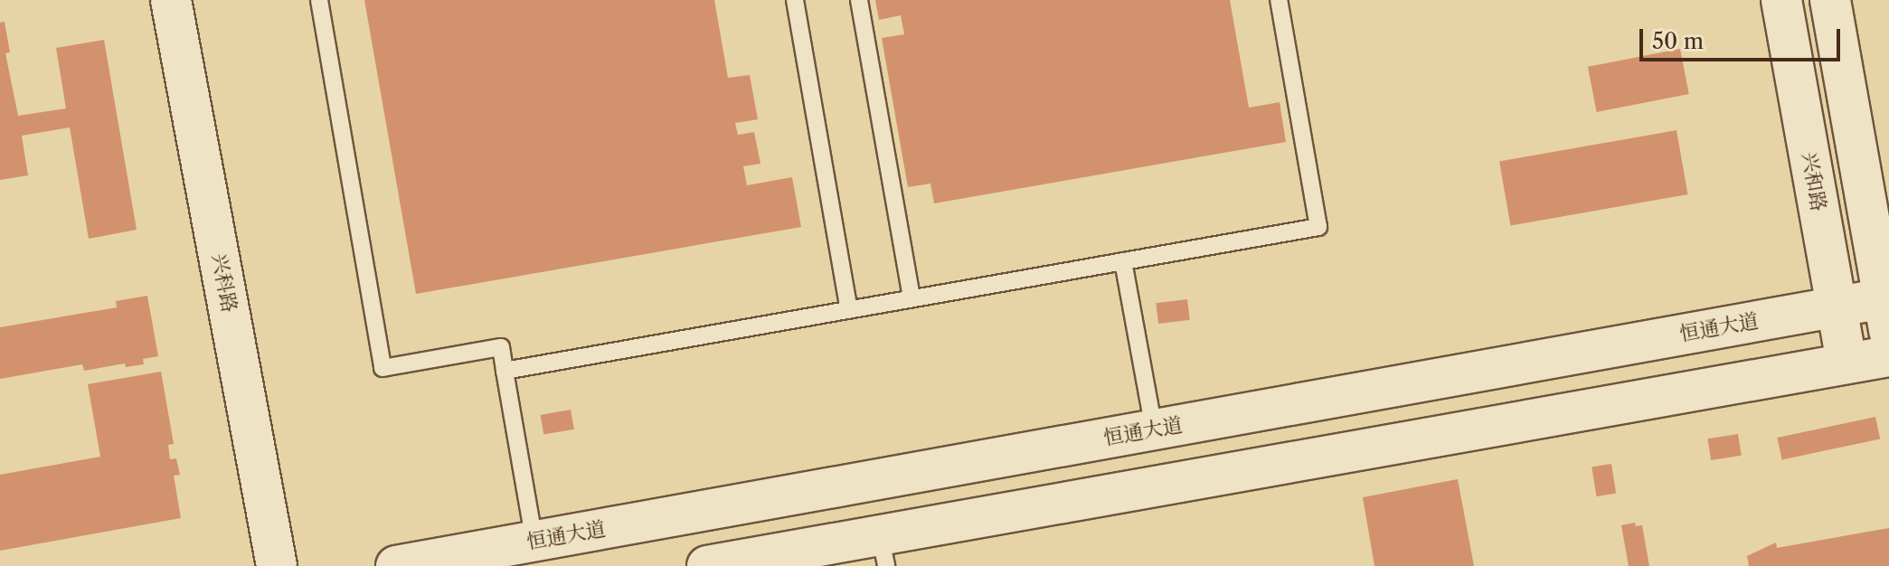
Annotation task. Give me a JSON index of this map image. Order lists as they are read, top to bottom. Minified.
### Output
{"streets":{"main road":["兴和路","兴科路","恒通大道"]},"crossings":[["兴和路","恒通大道"]],"scale_bar":"50 m"}
